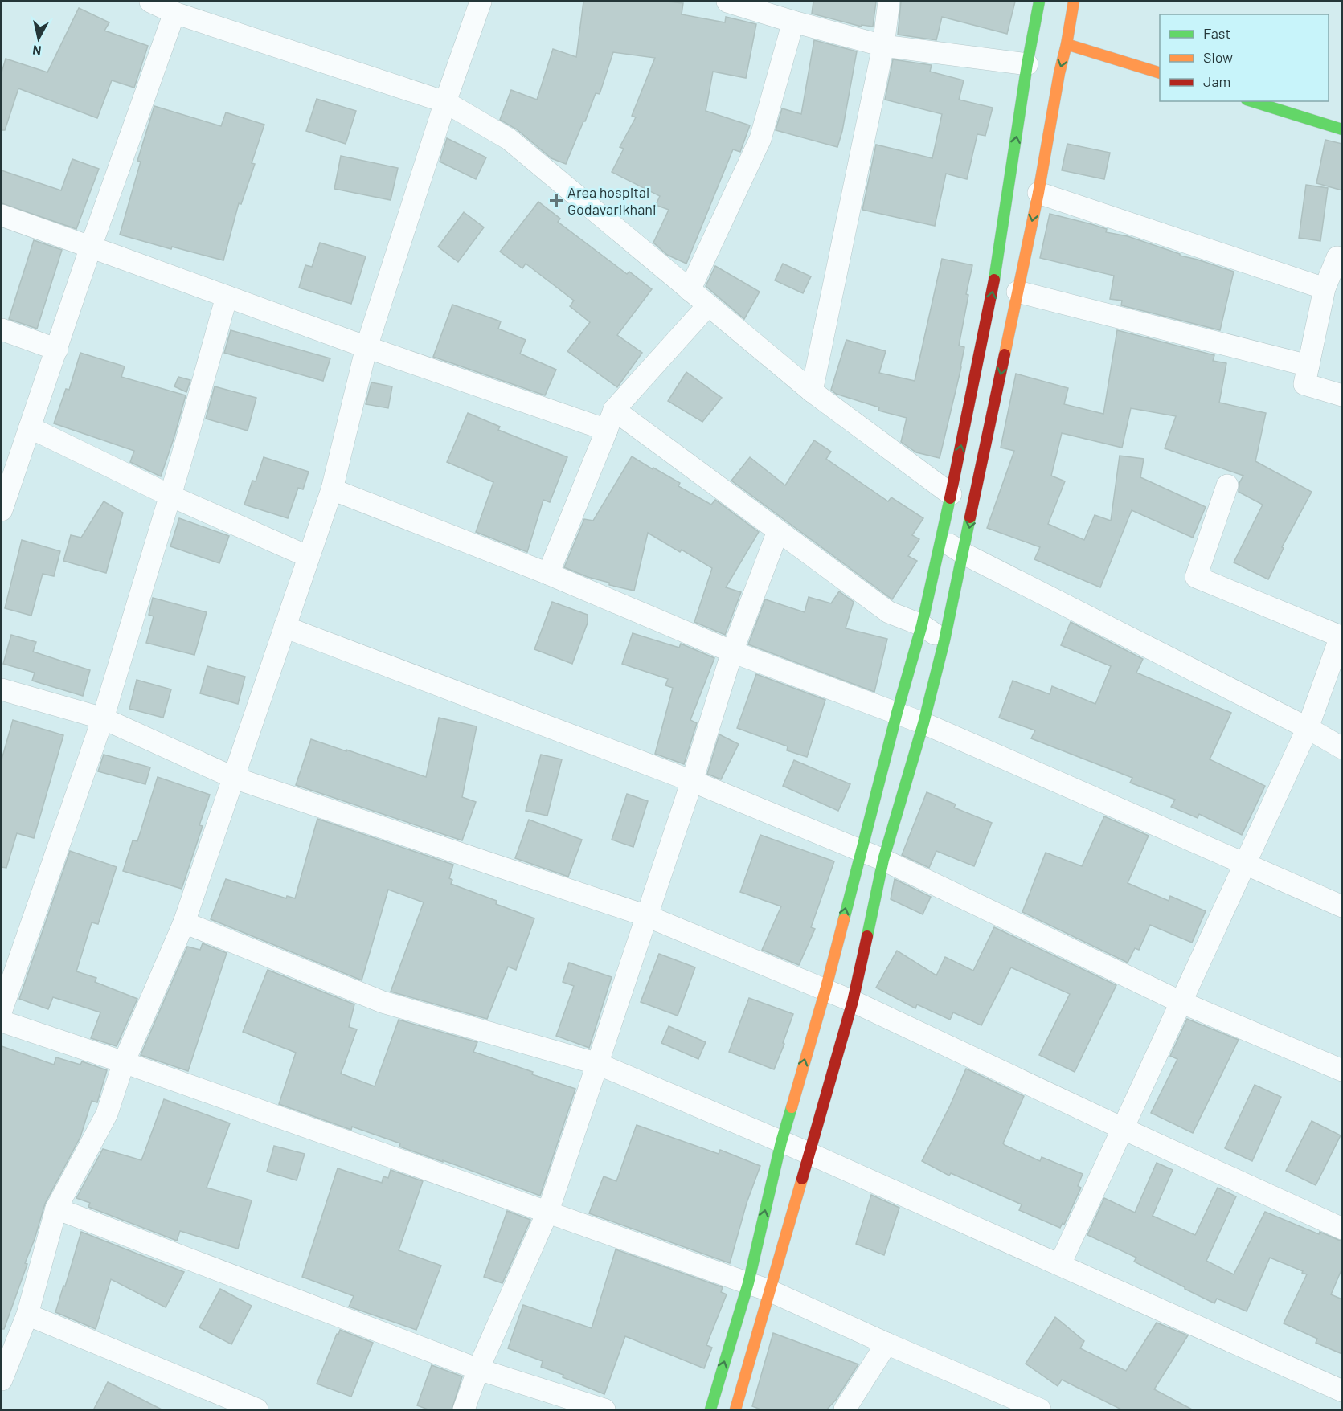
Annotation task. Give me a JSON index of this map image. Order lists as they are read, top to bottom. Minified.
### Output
{"places":{"health":["Area hospital Godavarikhani"]},"legend":["Fast","Slow","Jam"],"north":"bottom"}
